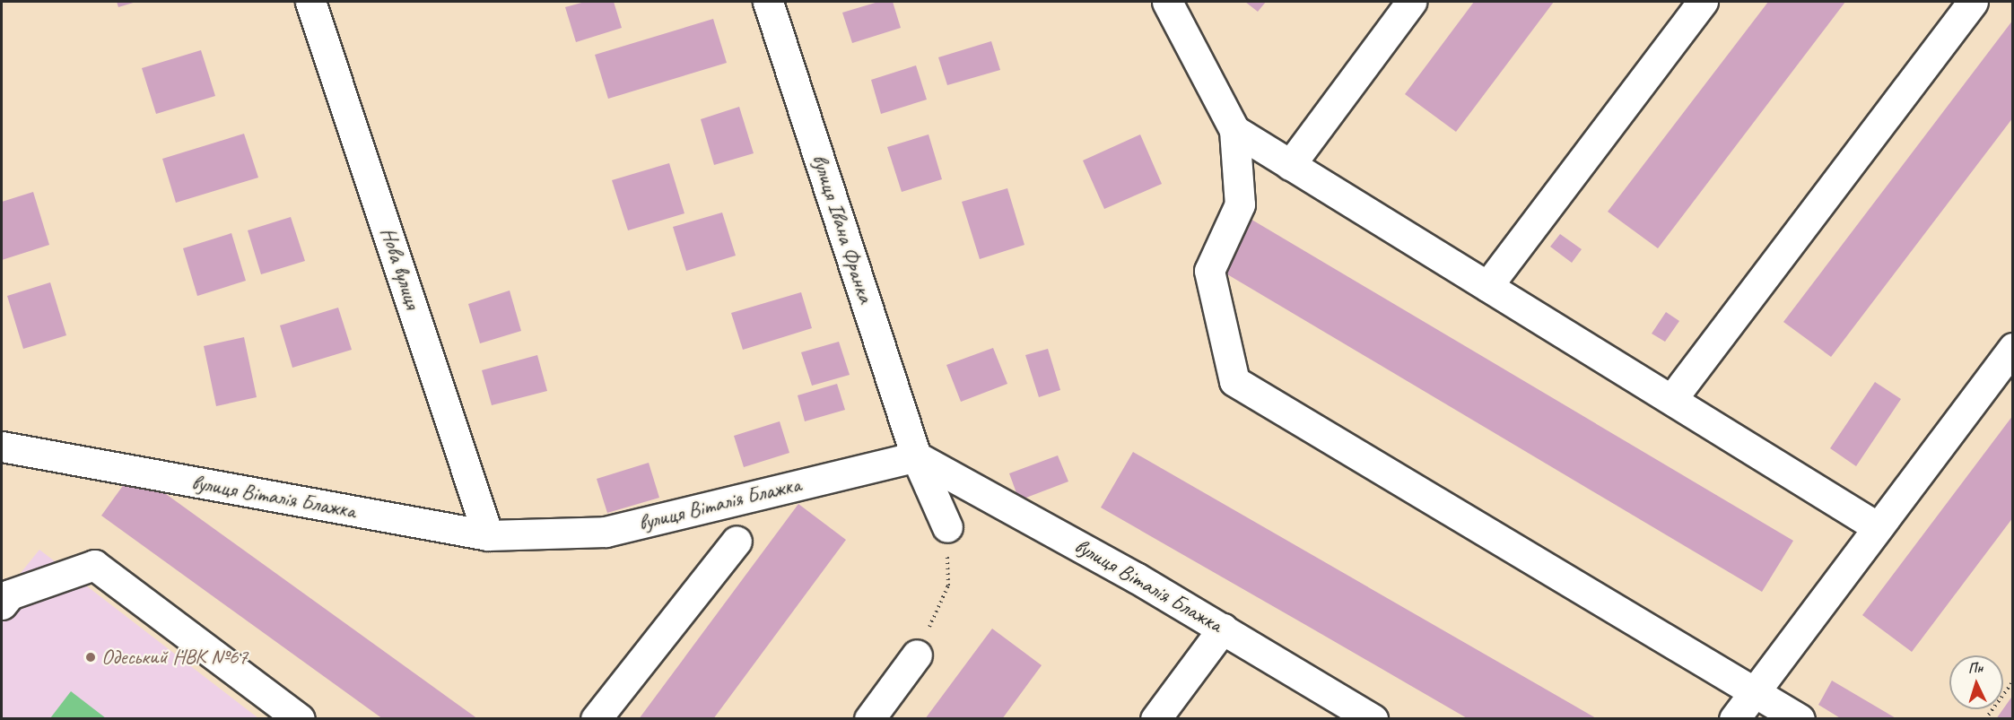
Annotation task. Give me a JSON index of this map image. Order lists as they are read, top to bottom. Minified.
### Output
{"streets":{"street":["вулиця Івана Франка","Нова вулиця","вулиця Віталія Блажка"]},"crossings":[["вулиця Івана Франка","вулиця Віталія Блажка"],["Нова вулиця","вулиця Віталія Блажка"]],"places":["Одеський НВК №67"],"north":"top"}
